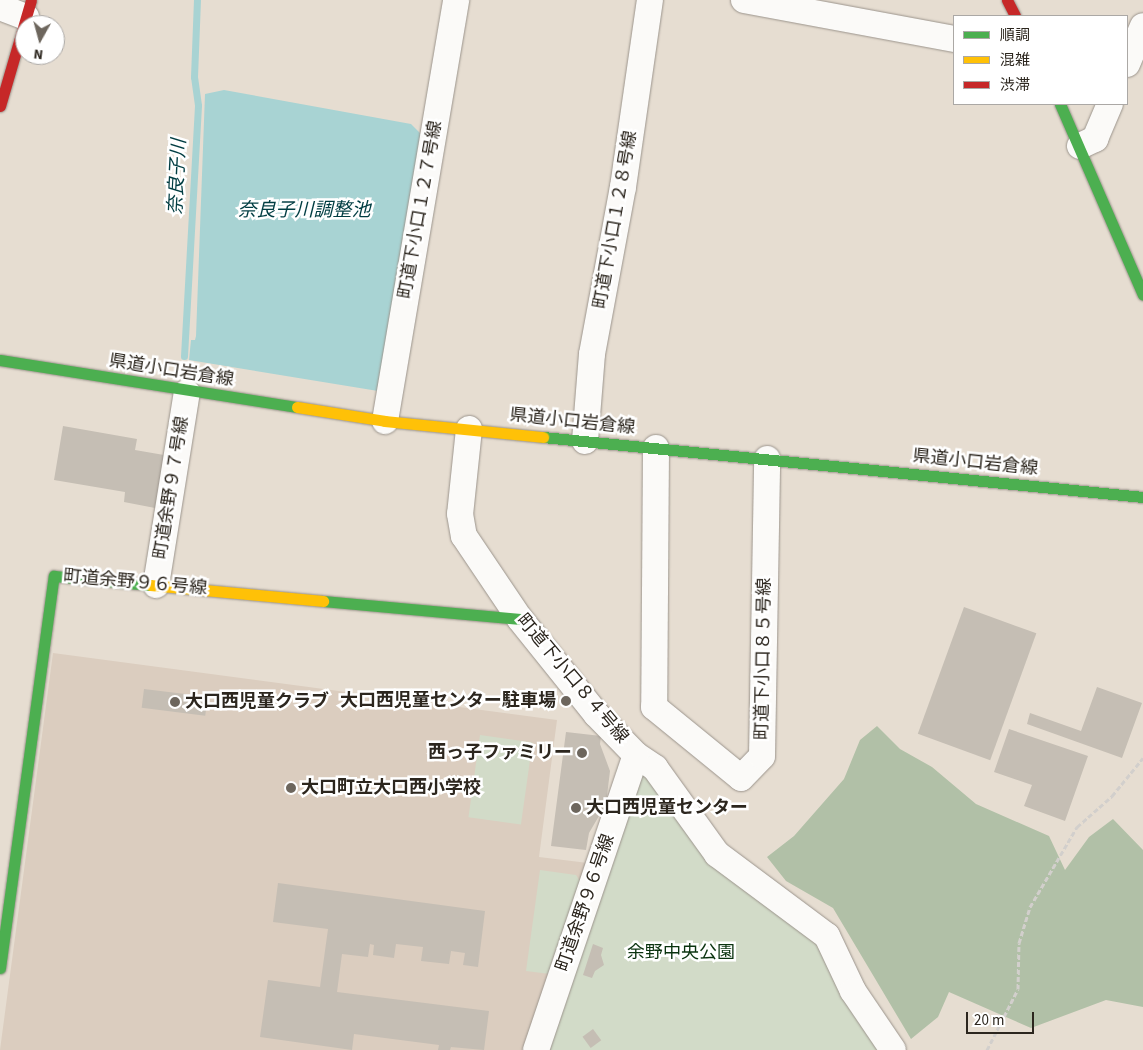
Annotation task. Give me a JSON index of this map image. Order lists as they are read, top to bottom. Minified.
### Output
{"streets":{"street":["町道下小口１２７号線","町道下小口１２８号線","県道小口岩倉線","町道余野９７号線","町道余野９６号線","町道下小口８５号線","町道下小口８４号線"]},"crossings":[["町道下小口１２７号線","県道小口岩倉線"],["町道下小口１２８号線","県道小口岩倉線"],["県道小口岩倉線","町道余野９７号線"],["県道小口岩倉線","町道下小口８５号線"],["県道小口岩倉線","町道下小口８４号線"],["町道余野９７号線","町道余野９６号線"],["町道余野９６号線","町道下小口８４号線"]],"water":["奈良子川","奈良子川調整池"],"parks":["余野中央公園"],"places":["大口西児童センター駐車場","大口西児童クラブ","西っ子ファミリー","大口町立大口西小学校","大口西児童センター"],"legend":["順調","混雑","渋滞"],"scale_bar":"20 m","north":"bottom"}
